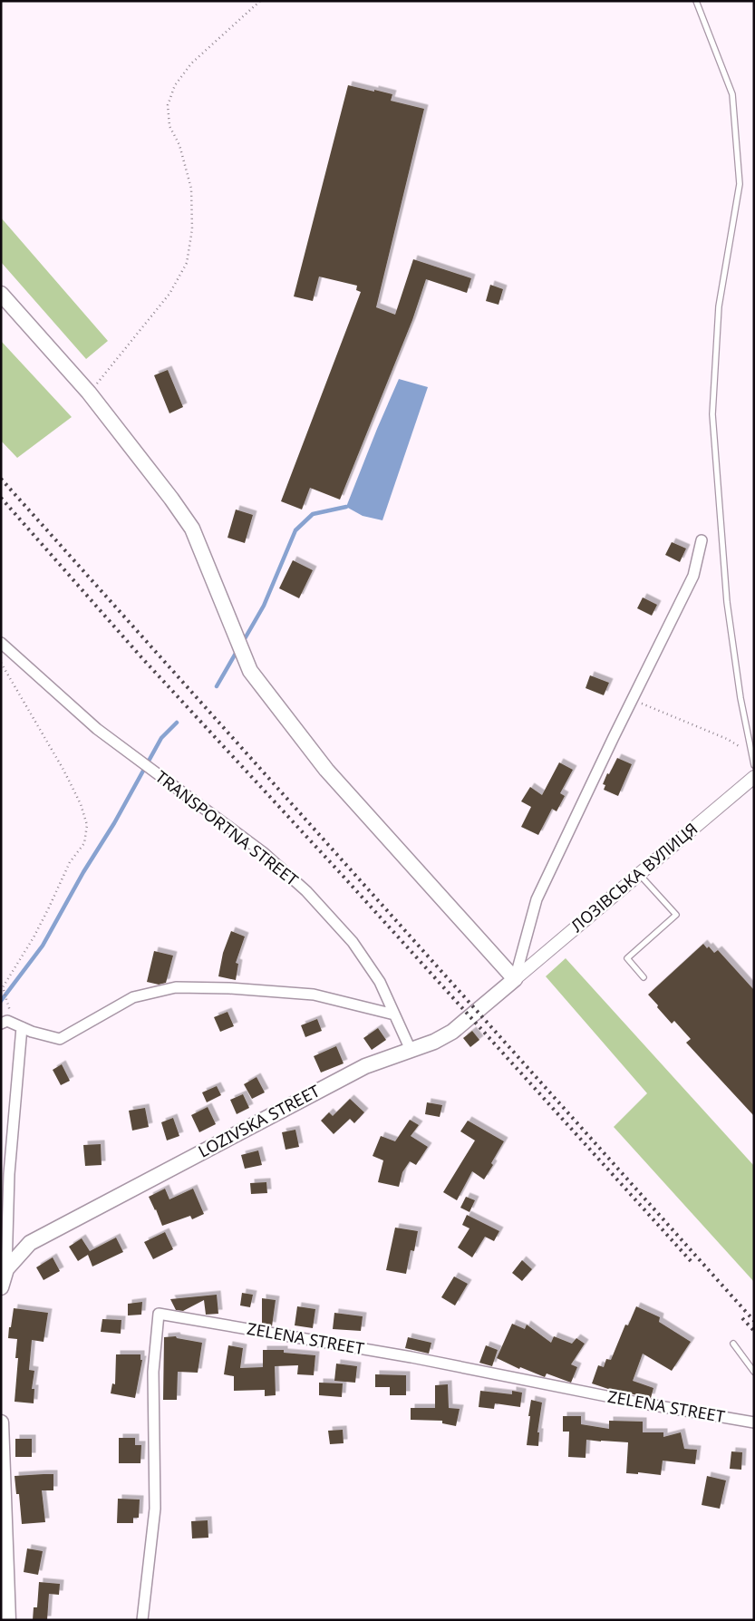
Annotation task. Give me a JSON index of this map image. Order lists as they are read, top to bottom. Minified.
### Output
{"streets":{"main road":["LOZIVSKA STREET"],"street":["TRANSPORTNA STREET","ЛОЗІВСЬКА ВУЛИЦЯ","ZELENA STREET"]},"crossings":[["TRANSPORTNA STREET","LOZIVSKA STREET"],["ЛОЗІВСЬКА ВУЛИЦЯ","LOZIVSKA STREET"]]}
